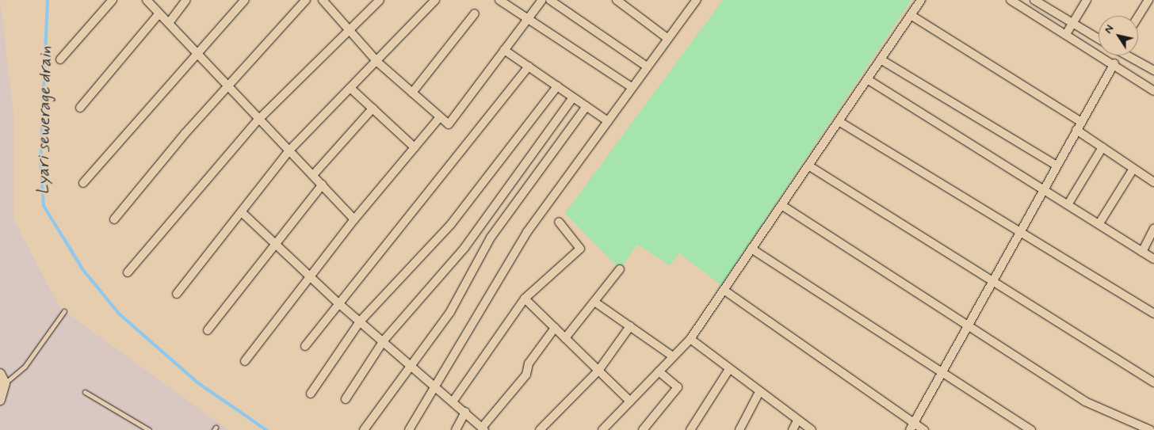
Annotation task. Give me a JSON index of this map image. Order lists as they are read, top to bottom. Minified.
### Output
{"water":["Lyari sewerage drain"],"north":"top left"}
